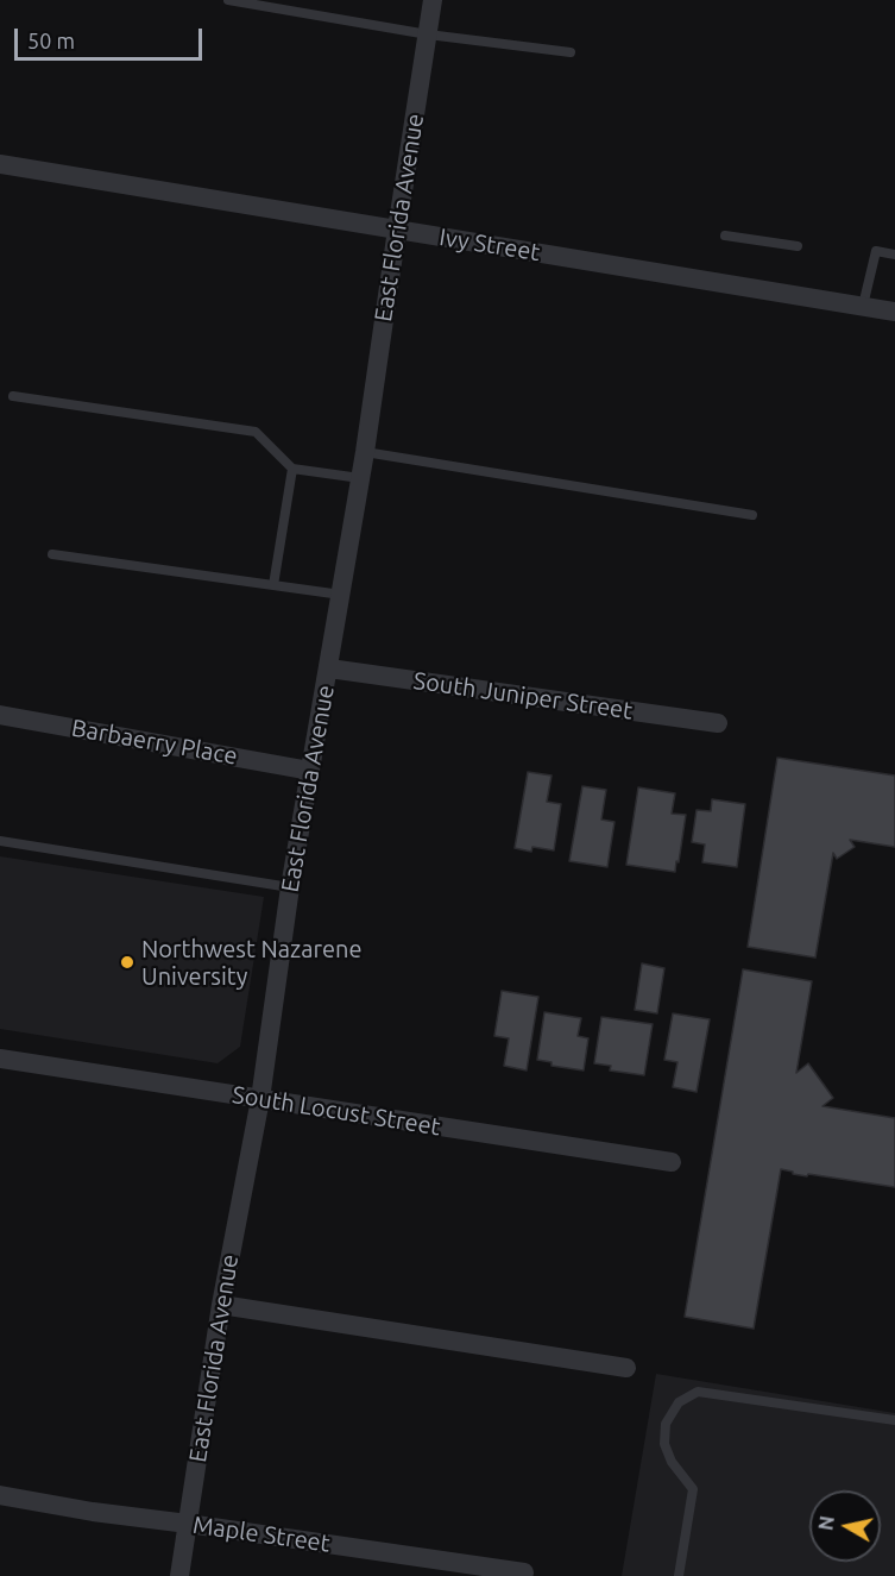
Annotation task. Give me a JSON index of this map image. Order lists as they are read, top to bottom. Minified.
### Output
{"streets":{"street":["East Florida Avenue","Ivy Street","South Juniper Street","Barbaerry Place","South Locust Street","Maple Street"]},"crossings":[["East Florida Avenue","Ivy Street"],["East Florida Avenue","South Juniper Street"],["East Florida Avenue","Barbaerry Place"],["East Florida Avenue","South Locust Street"],["East Florida Avenue","Maple Street"]],"places":["Northwest Nazarene University"],"scale_bar":"50 m","north":"left"}
